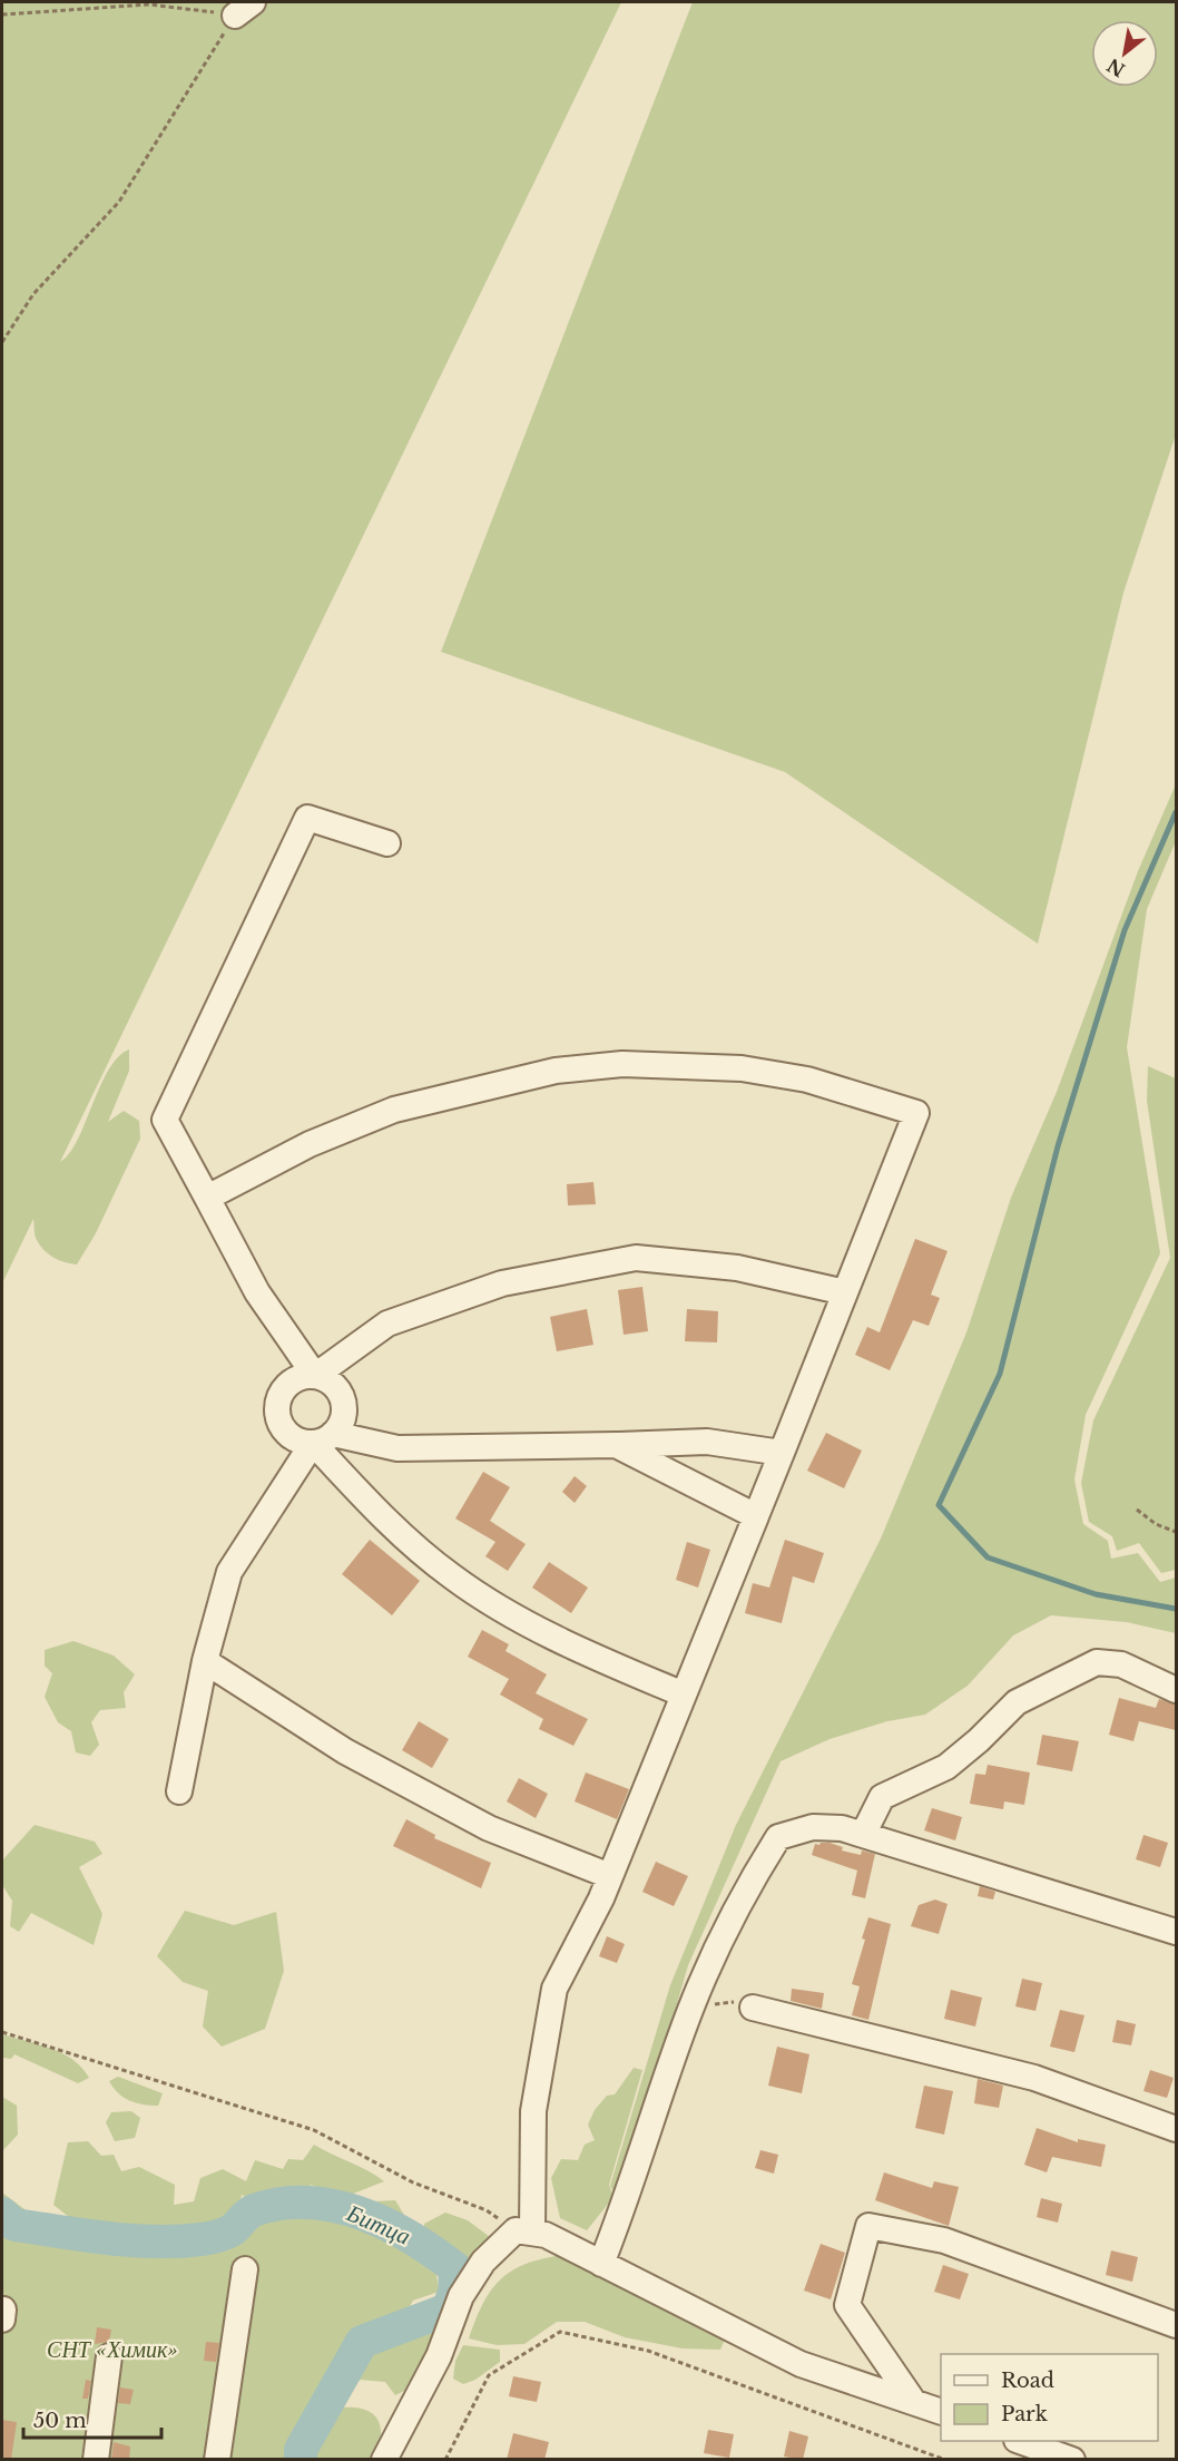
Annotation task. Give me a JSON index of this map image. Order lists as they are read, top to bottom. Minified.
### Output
{"water":["Битца"],"parks":["СНТ «Химик»"],"legend":["Road","Park"],"scale_bar":"50 m","north":"bottom left"}
